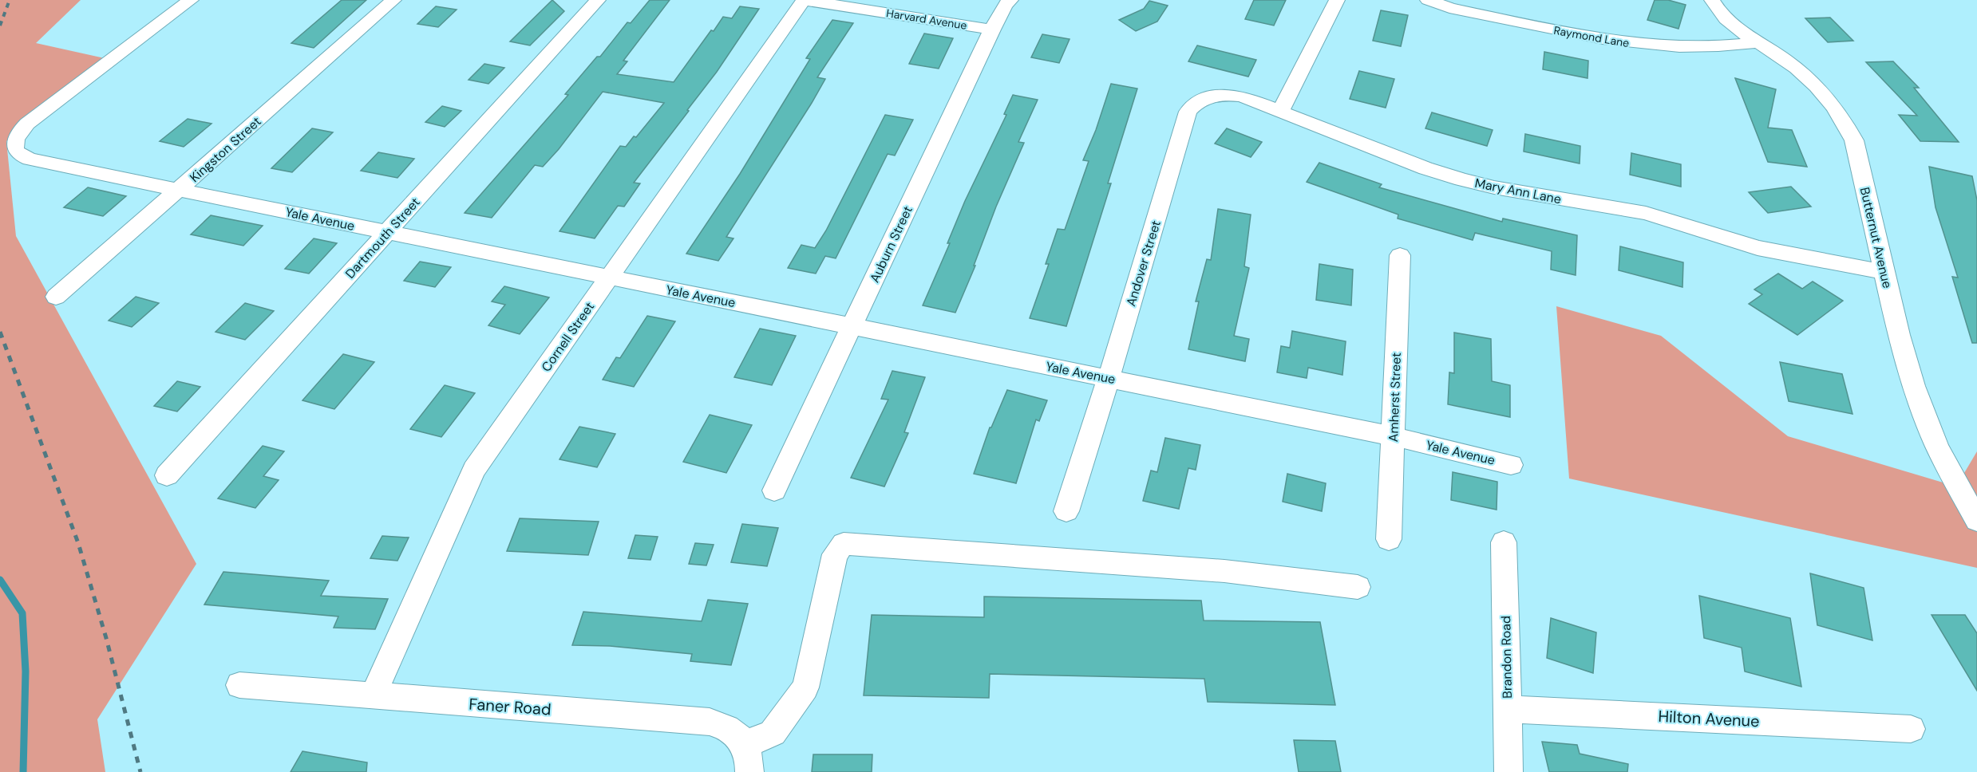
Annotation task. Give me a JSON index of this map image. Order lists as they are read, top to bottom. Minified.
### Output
{"streets":{"street":["Harvard Avenue","Raymond Lane","Kingston Street","Mary Ann Lane","Yale Avenue","Dartmouth Street","Butternut Avenue","Auburn Street","Andover Street","Cornell Street","Amherst Street","Brandon Road","Faner Road","Hilton Avenue"]},"crossings":[["Harvard Avenue","Auburn Street"],["Harvard Avenue","Cornell Street"],["Raymond Lane","Butternut Avenue"],["Kingston Street","Yale Avenue"],["Mary Ann Lane","Butternut Avenue"],["Mary Ann Lane","Andover Street"],["Yale Avenue","Dartmouth Street"],["Yale Avenue","Auburn Street"],["Yale Avenue","Andover Street"],["Yale Avenue","Cornell Street"],["Yale Avenue","Amherst Street"],["Cornell Street","Faner Road"],["Brandon Road","Hilton Avenue"]]}
